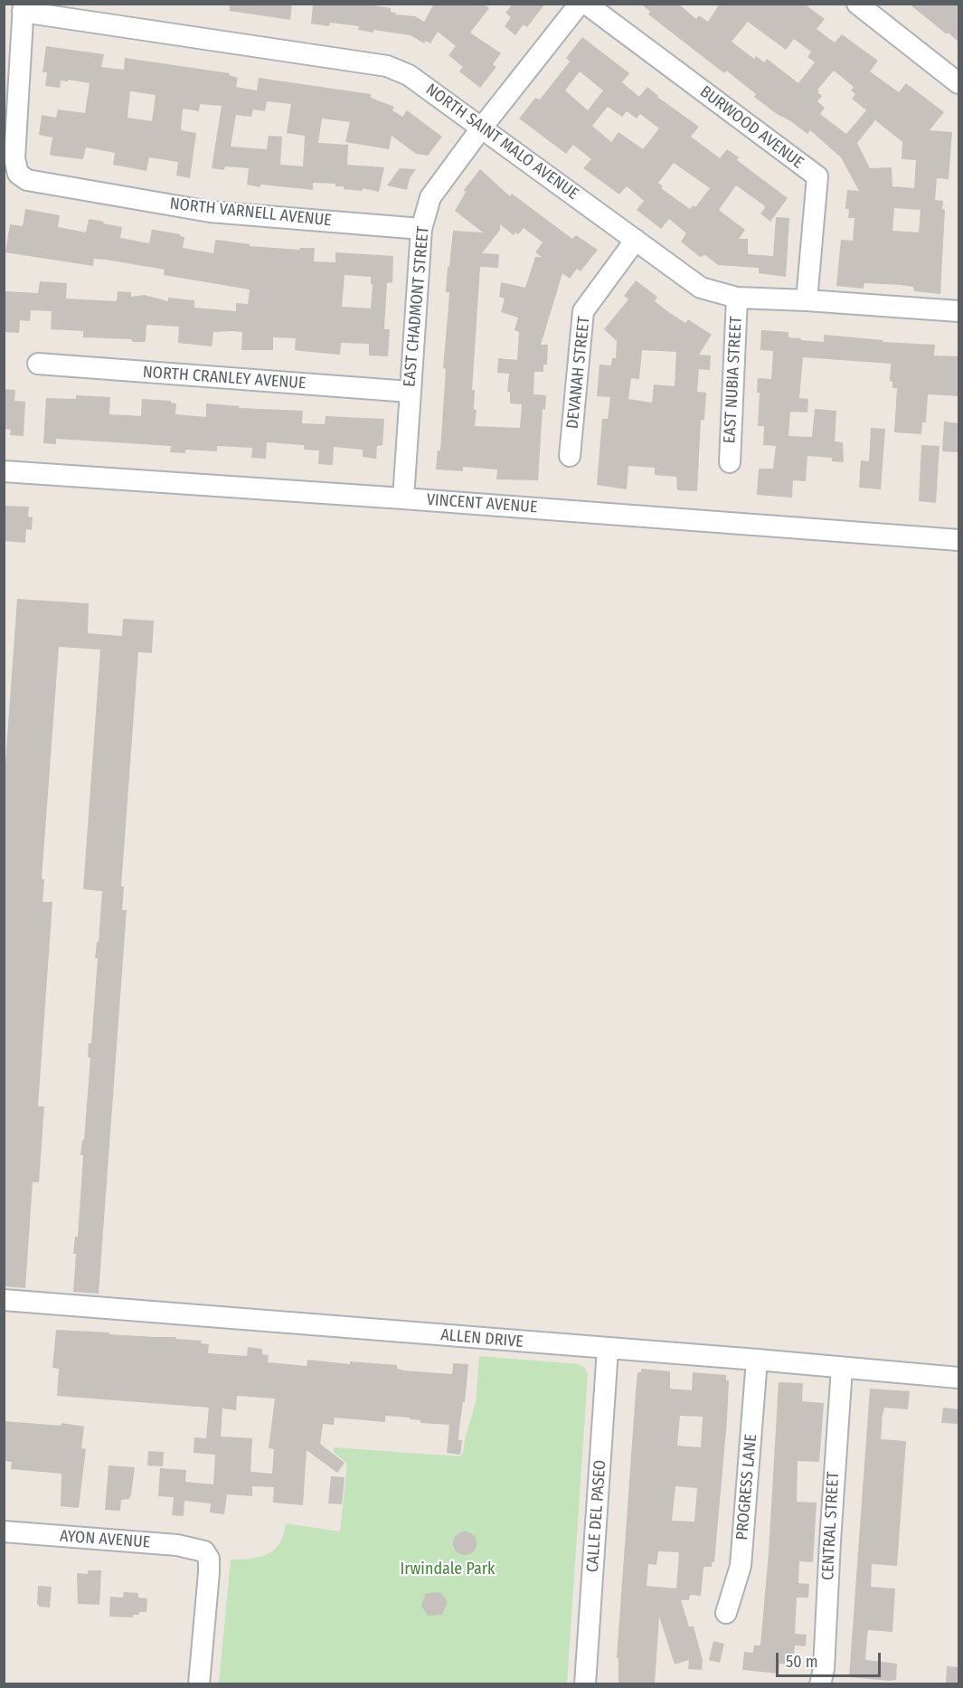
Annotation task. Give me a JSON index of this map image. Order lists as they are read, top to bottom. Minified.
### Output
{"streets":{"street":["BURWOOD AVENUE","NORTH SAINT MALO AVENUE","NORTH VARNELL AVENUE","EAST CHADMONT STREET","DEVANAH STREET","NORTH CRANLEY AVENUE","EAST NUBIA STREET","VINCENT AVENUE","ALLEN DRIVE","PROGRESS LANE","CALLE DEL PASEO","CENTRAL STREET","AYON AVENUE"]},"crossings":[["BURWOOD AVENUE","NORTH SAINT MALO AVENUE"],["NORTH SAINT MALO AVENUE","NORTH VARNELL AVENUE"],["NORTH SAINT MALO AVENUE","EAST CHADMONT STREET"],["NORTH SAINT MALO AVENUE","DEVANAH STREET"],["NORTH SAINT MALO AVENUE","EAST NUBIA STREET"],["NORTH VARNELL AVENUE","EAST CHADMONT STREET"],["EAST CHADMONT STREET","NORTH CRANLEY AVENUE"],["EAST CHADMONT STREET","VINCENT AVENUE"],["ALLEN DRIVE","PROGRESS LANE"],["ALLEN DRIVE","CALLE DEL PASEO"],["ALLEN DRIVE","CENTRAL STREET"]],"parks":["Irwindale Park"],"scale_bar":"50 m"}
